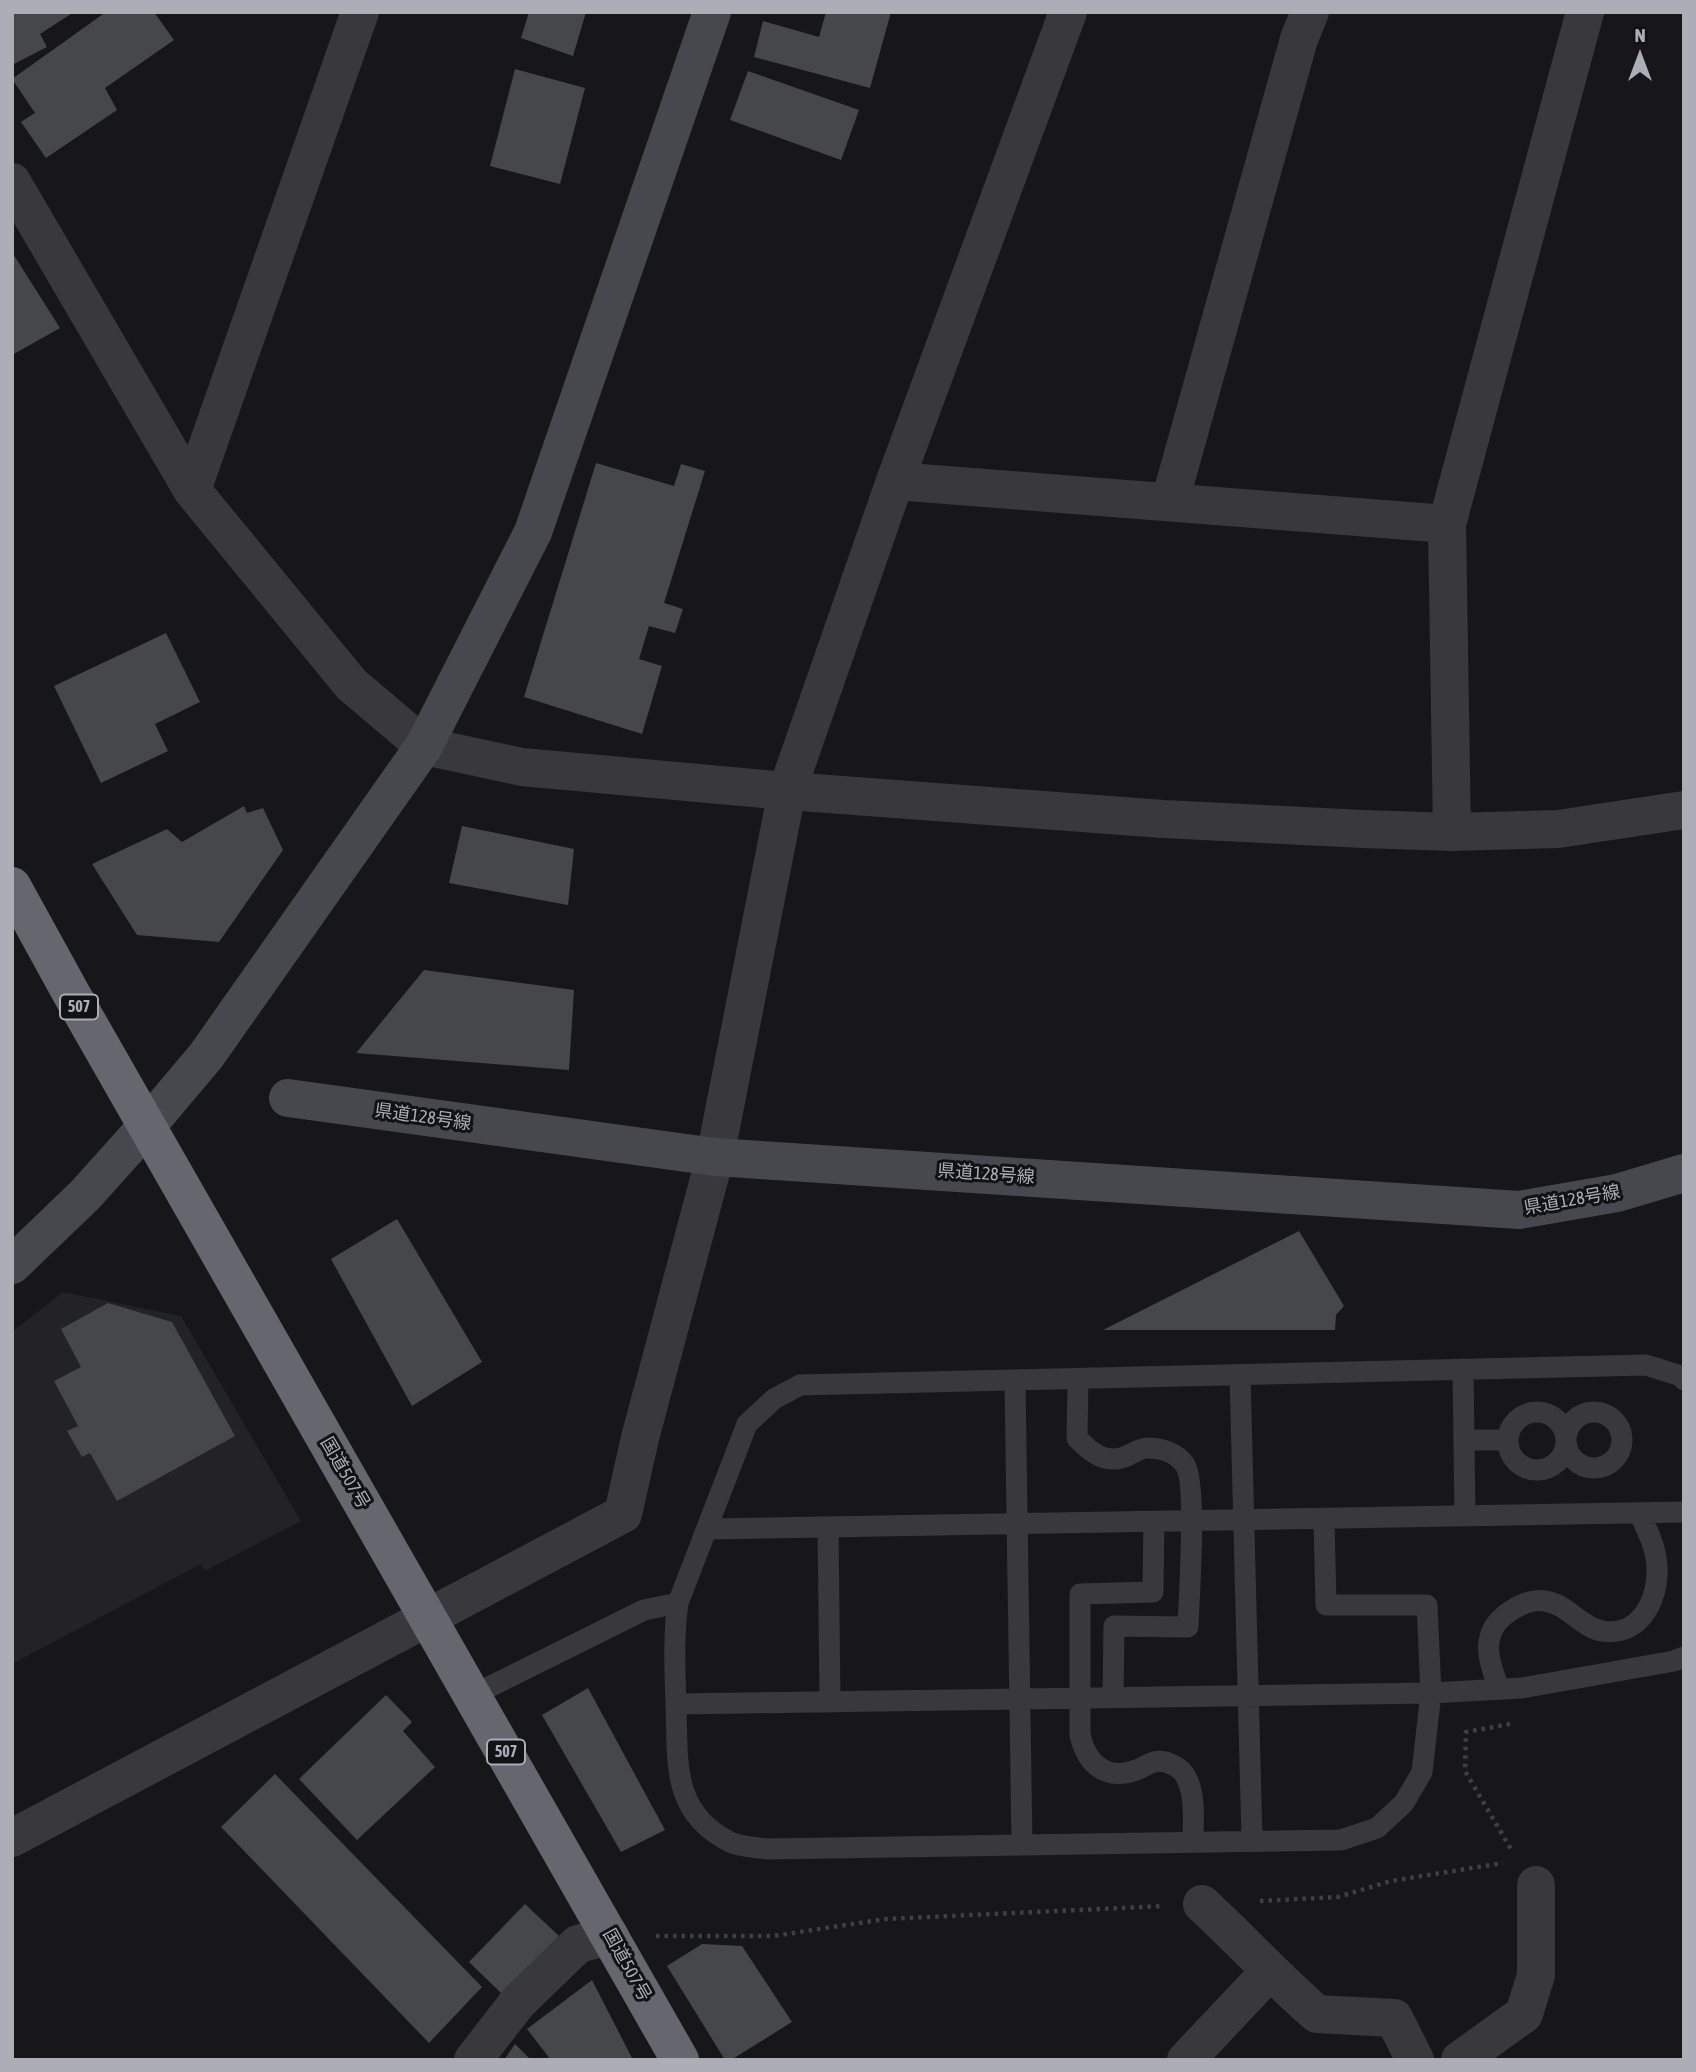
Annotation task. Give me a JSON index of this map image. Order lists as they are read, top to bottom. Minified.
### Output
{"streets":{"highway":["507","国道507号"],"street":["県道128号線"]},"north":"top"}
